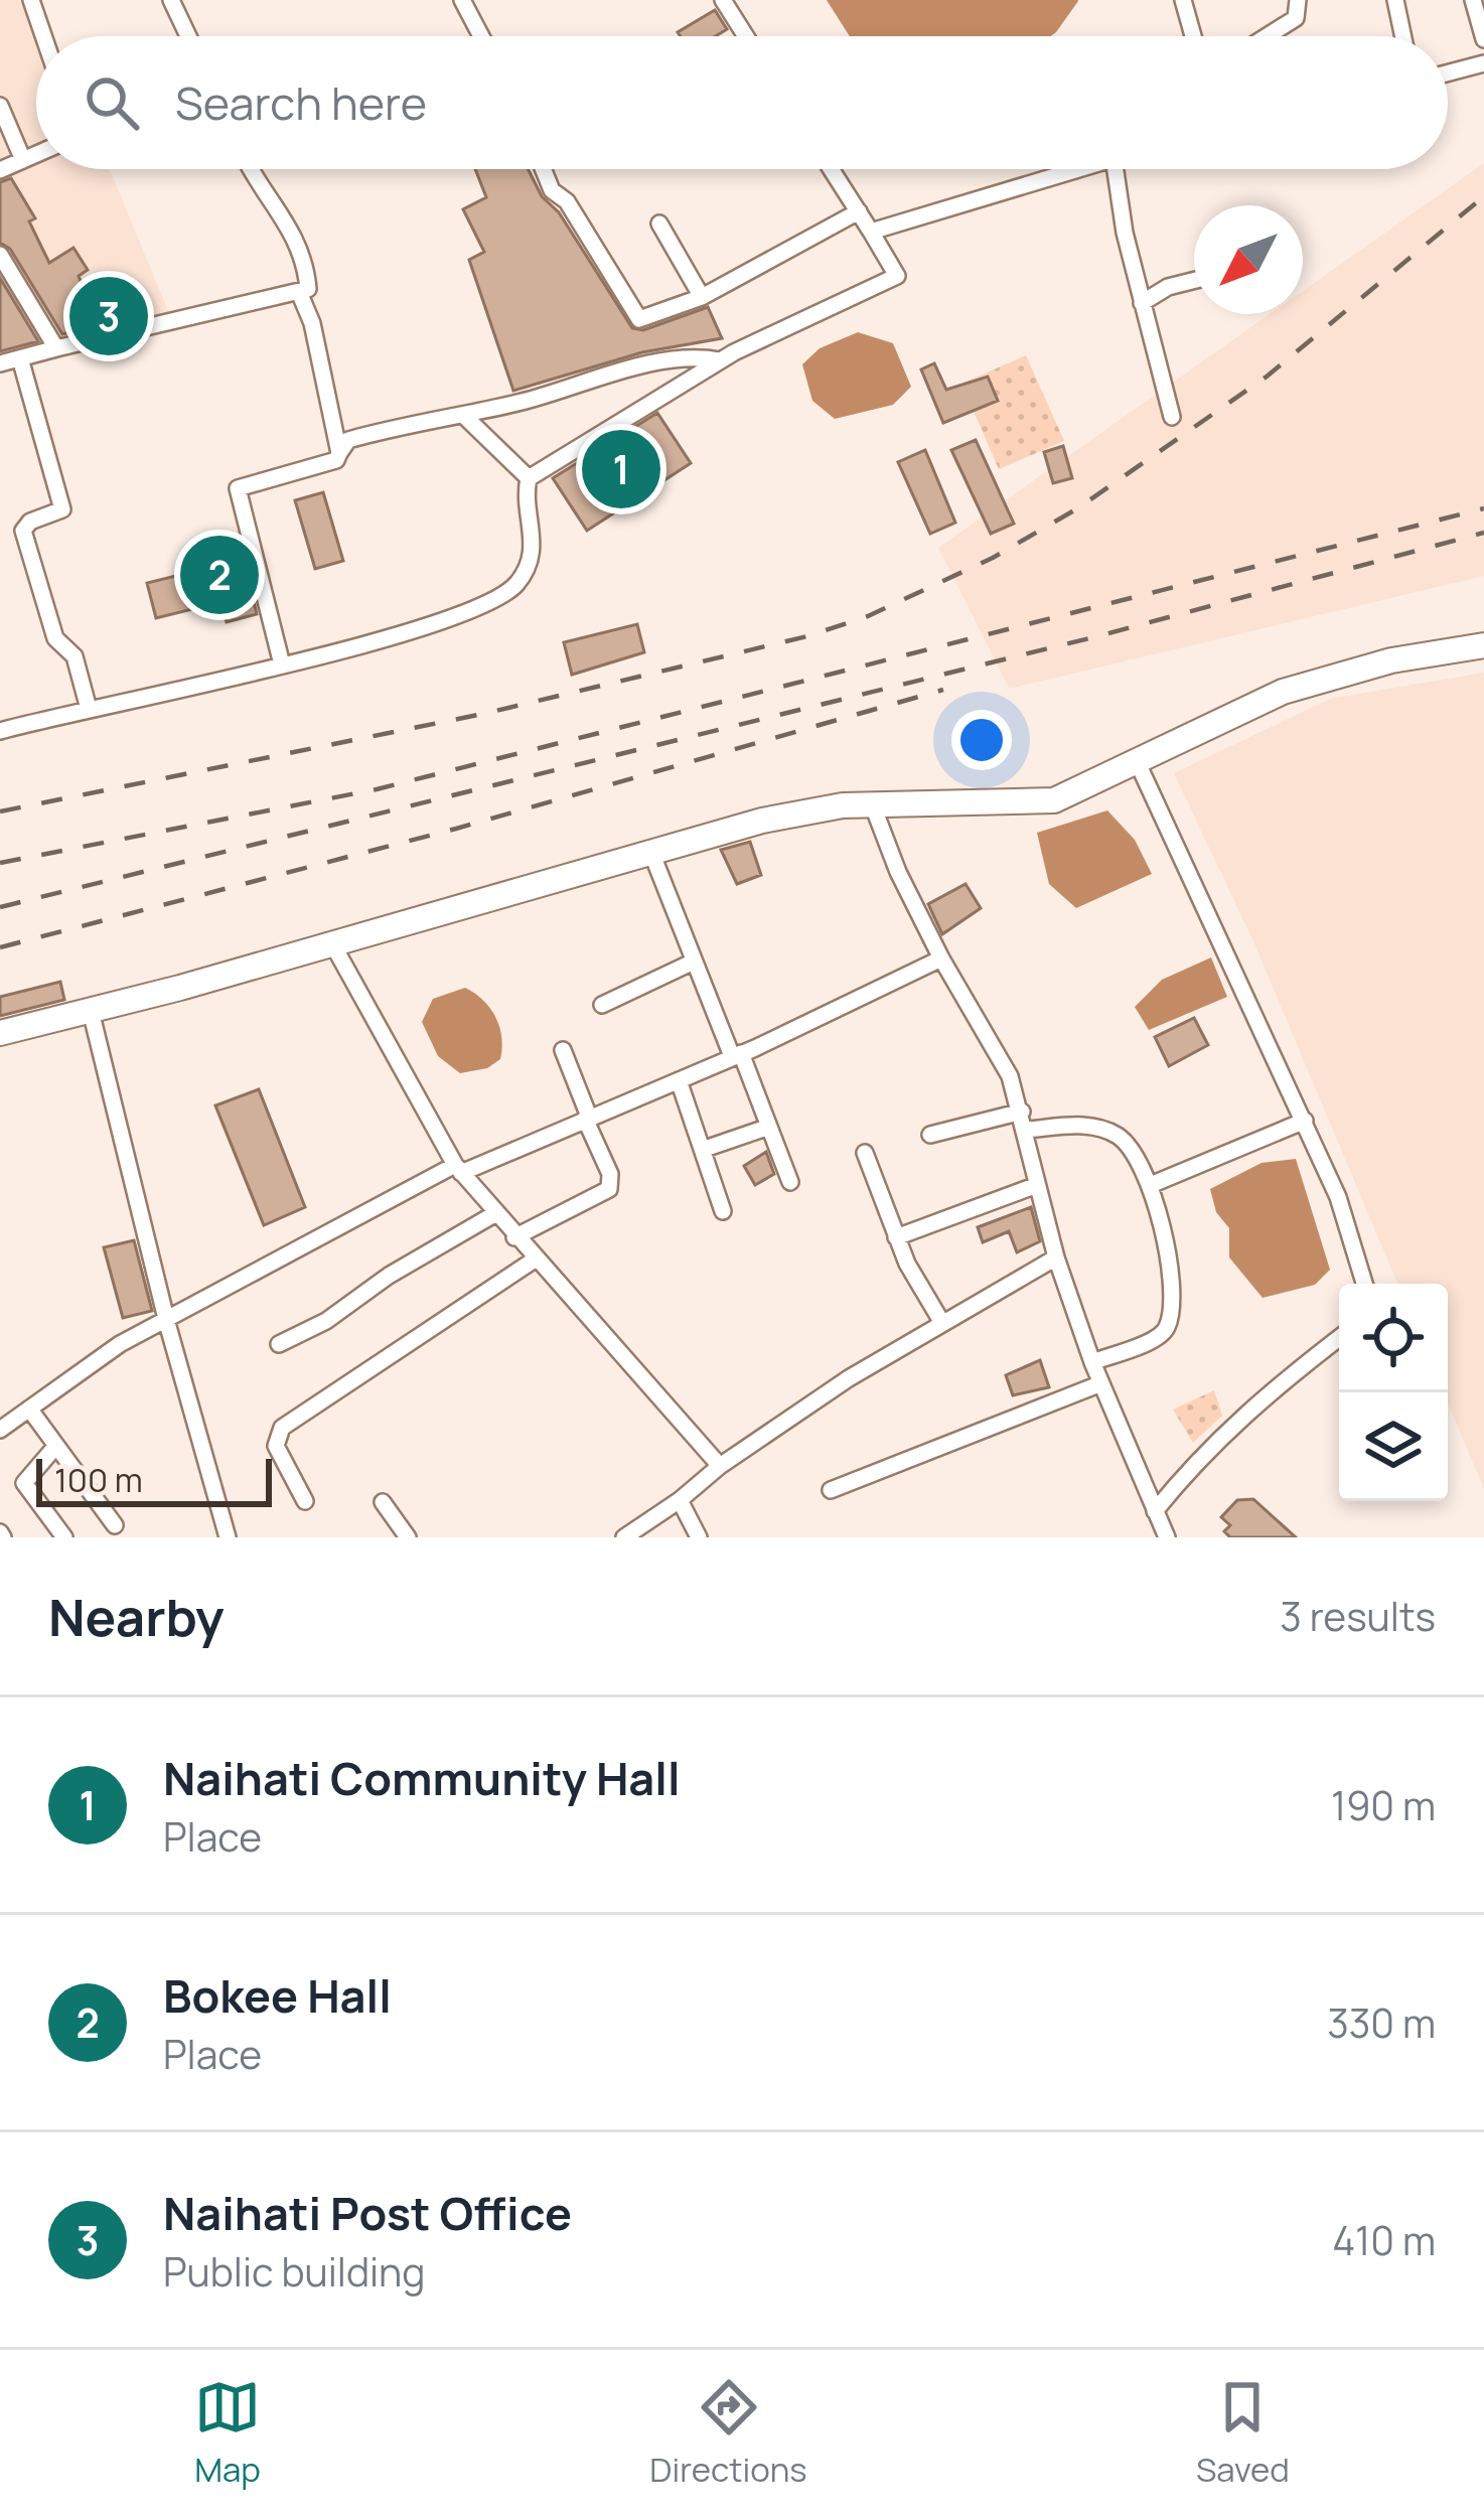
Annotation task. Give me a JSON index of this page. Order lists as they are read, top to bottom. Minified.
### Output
{"scale_bar":"100 m","north":"bottom left","page":{"search":"Search here","pins":["3","1","2"],"scale":"100 m","heading":["Nearby","3 results"],"list":[{"mark":"1","name":"Naihati Community Hall","note":"Place","value":"190 m"},{"mark":"2","name":"Bokee Hall","note":"Place","value":"330 m"},{"mark":"3","name":"Naihati Post Office","note":"Public building","value":"410 m"}],"nav":["Map","Directions","Saved"]}}
